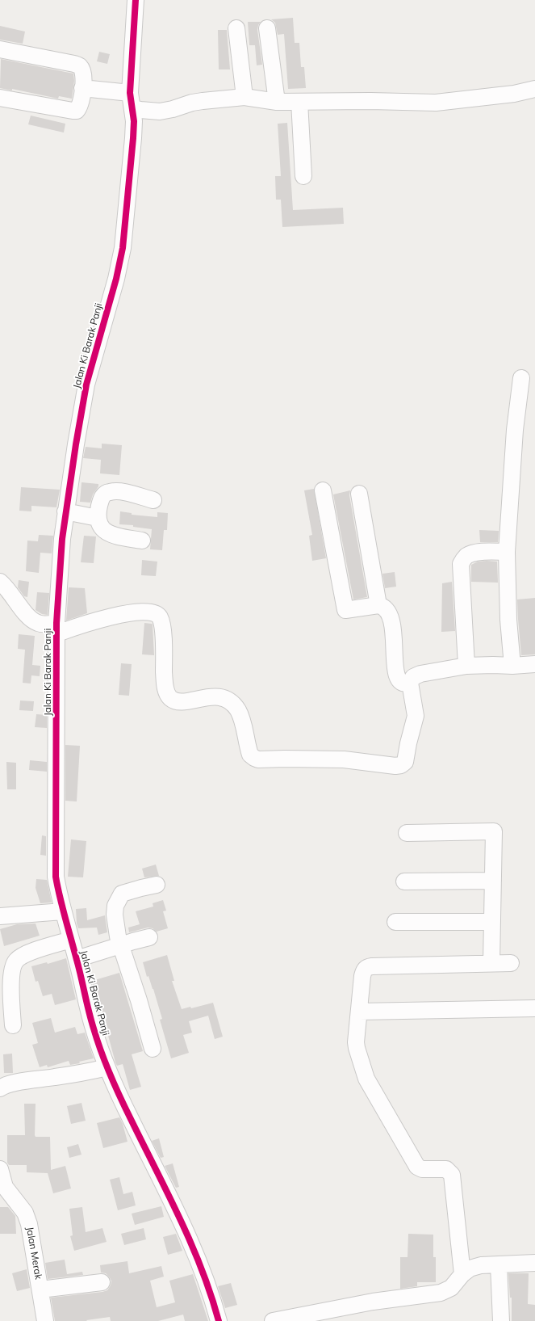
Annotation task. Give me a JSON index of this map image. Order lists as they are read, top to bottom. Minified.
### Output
{"streets":{"street":["Jalan Ki Barak Panji","Jalan Merak"]}}
